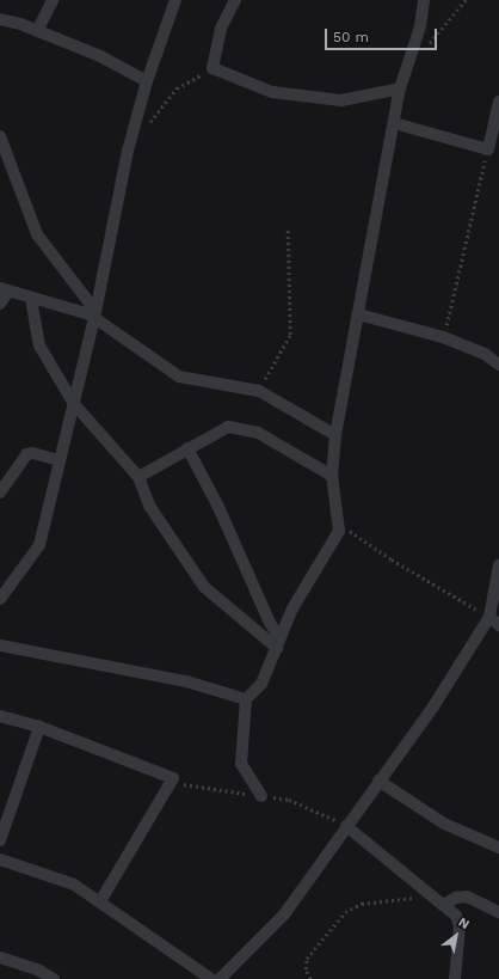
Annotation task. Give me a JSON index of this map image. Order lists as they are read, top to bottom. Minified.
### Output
{"scale_bar":"50 m","north":"top right"}
